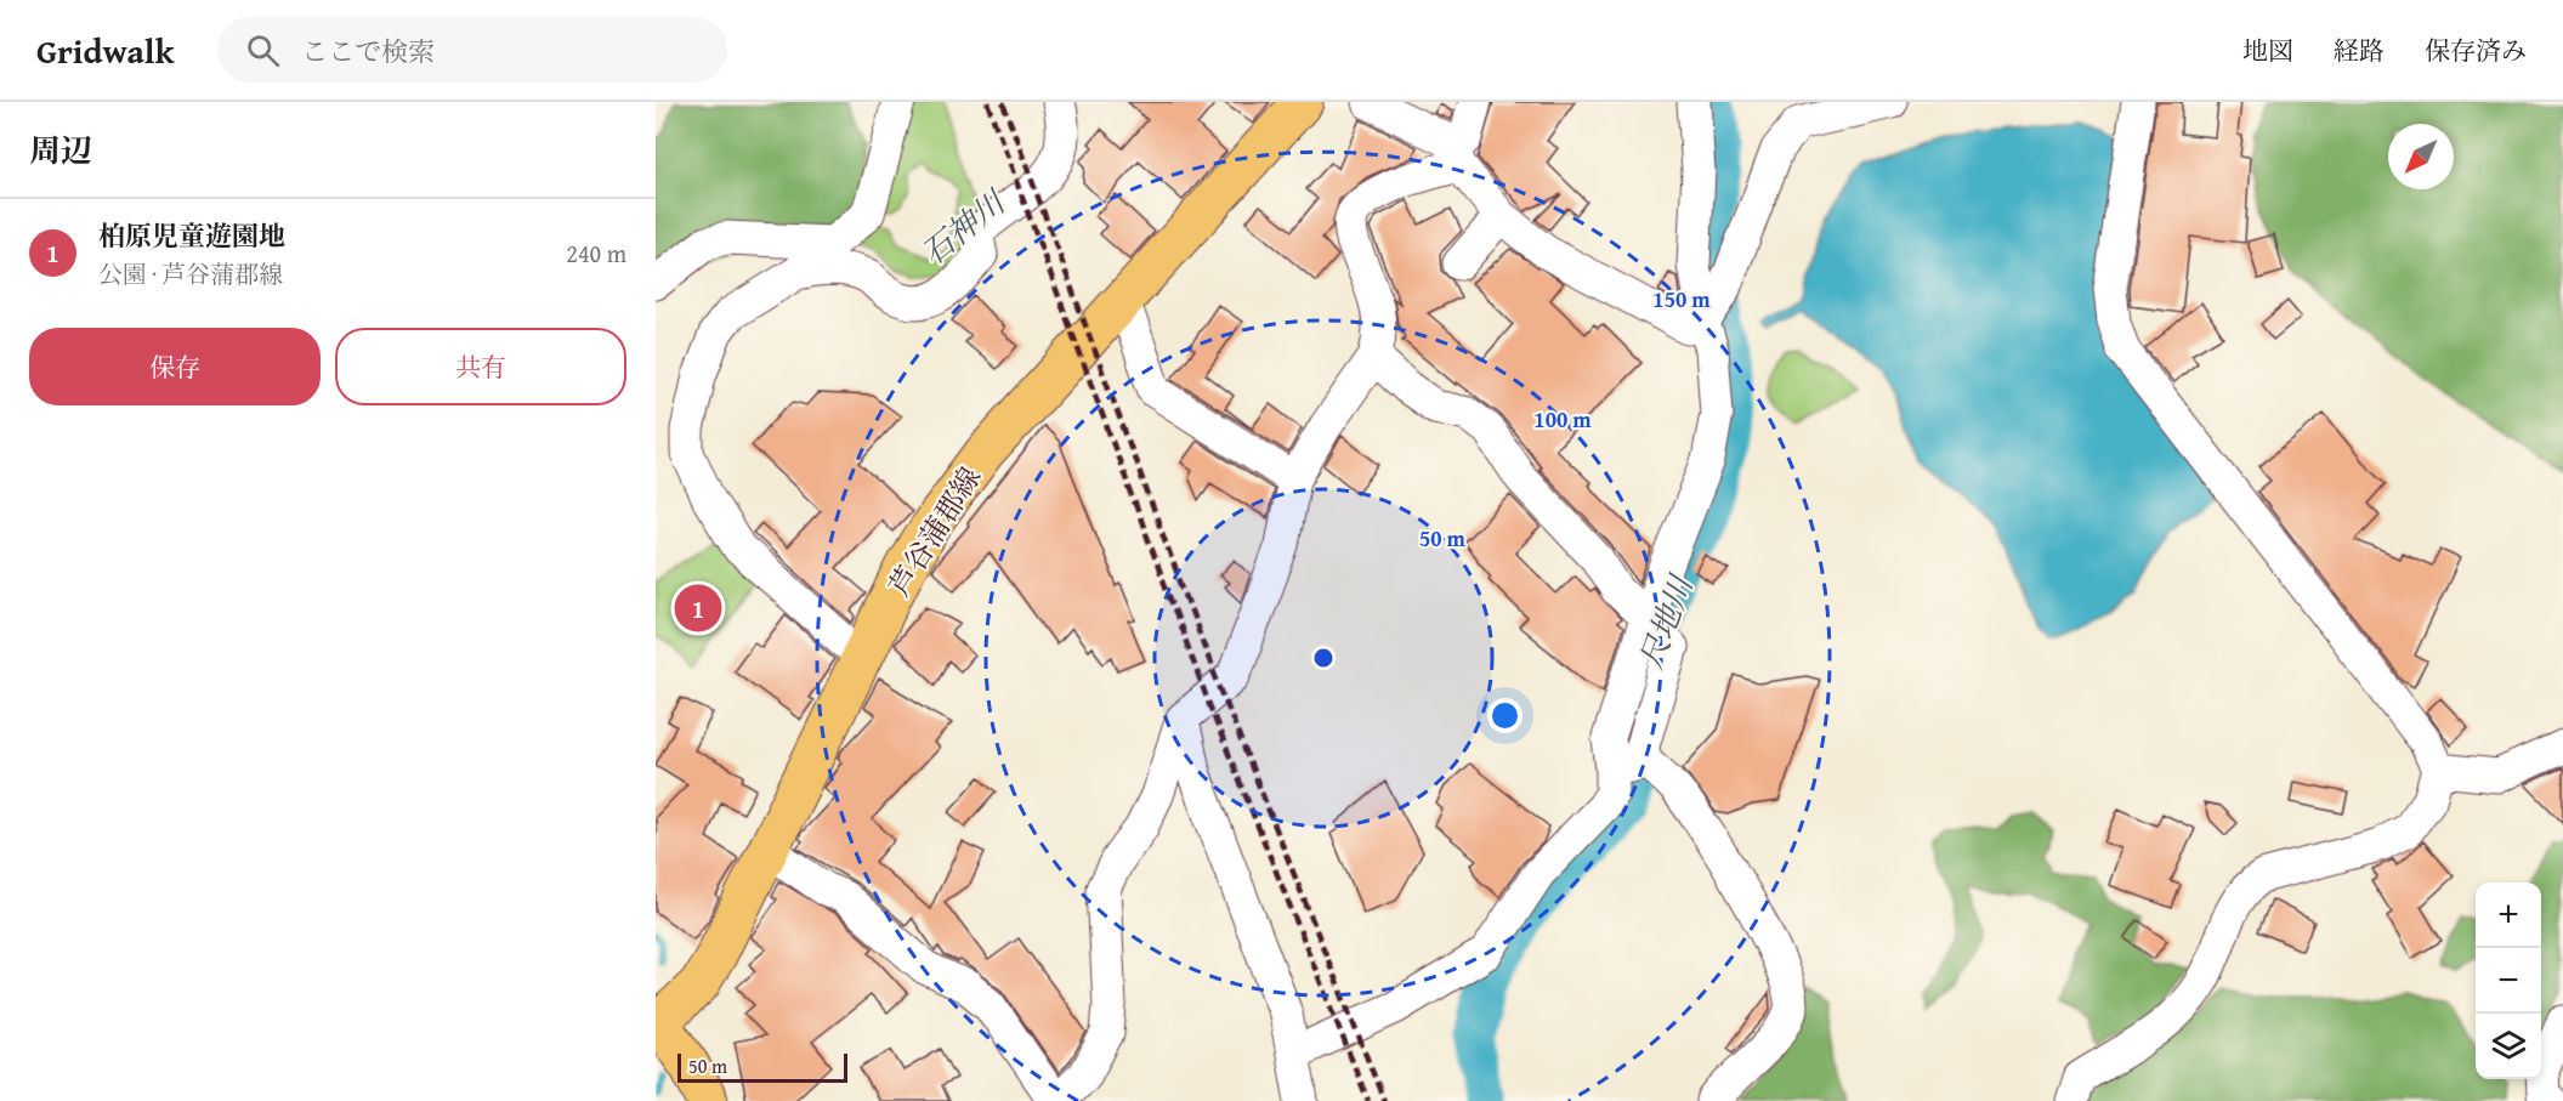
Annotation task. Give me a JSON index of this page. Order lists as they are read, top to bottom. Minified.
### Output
{"streets":{"main road":["芦谷蒲郡線"]},"water":["石神川","尺地川"],"scale_bar":"50 m","north":"bottom left","page":{"header":"Gridwalk","search":"ここで検索","nav":["地図","経路","保存済み"],"heading":"周辺","list":[{"mark":"1","name":"柏原児童遊園地","note":"公園 · 芦谷蒲郡線","value":"240 m"}],"buttons":["保存","共有"],"pins":"1","map_buttons":["+","−"],"scale":"50 m"},"rings":["150 m","100 m","50 m"]}
